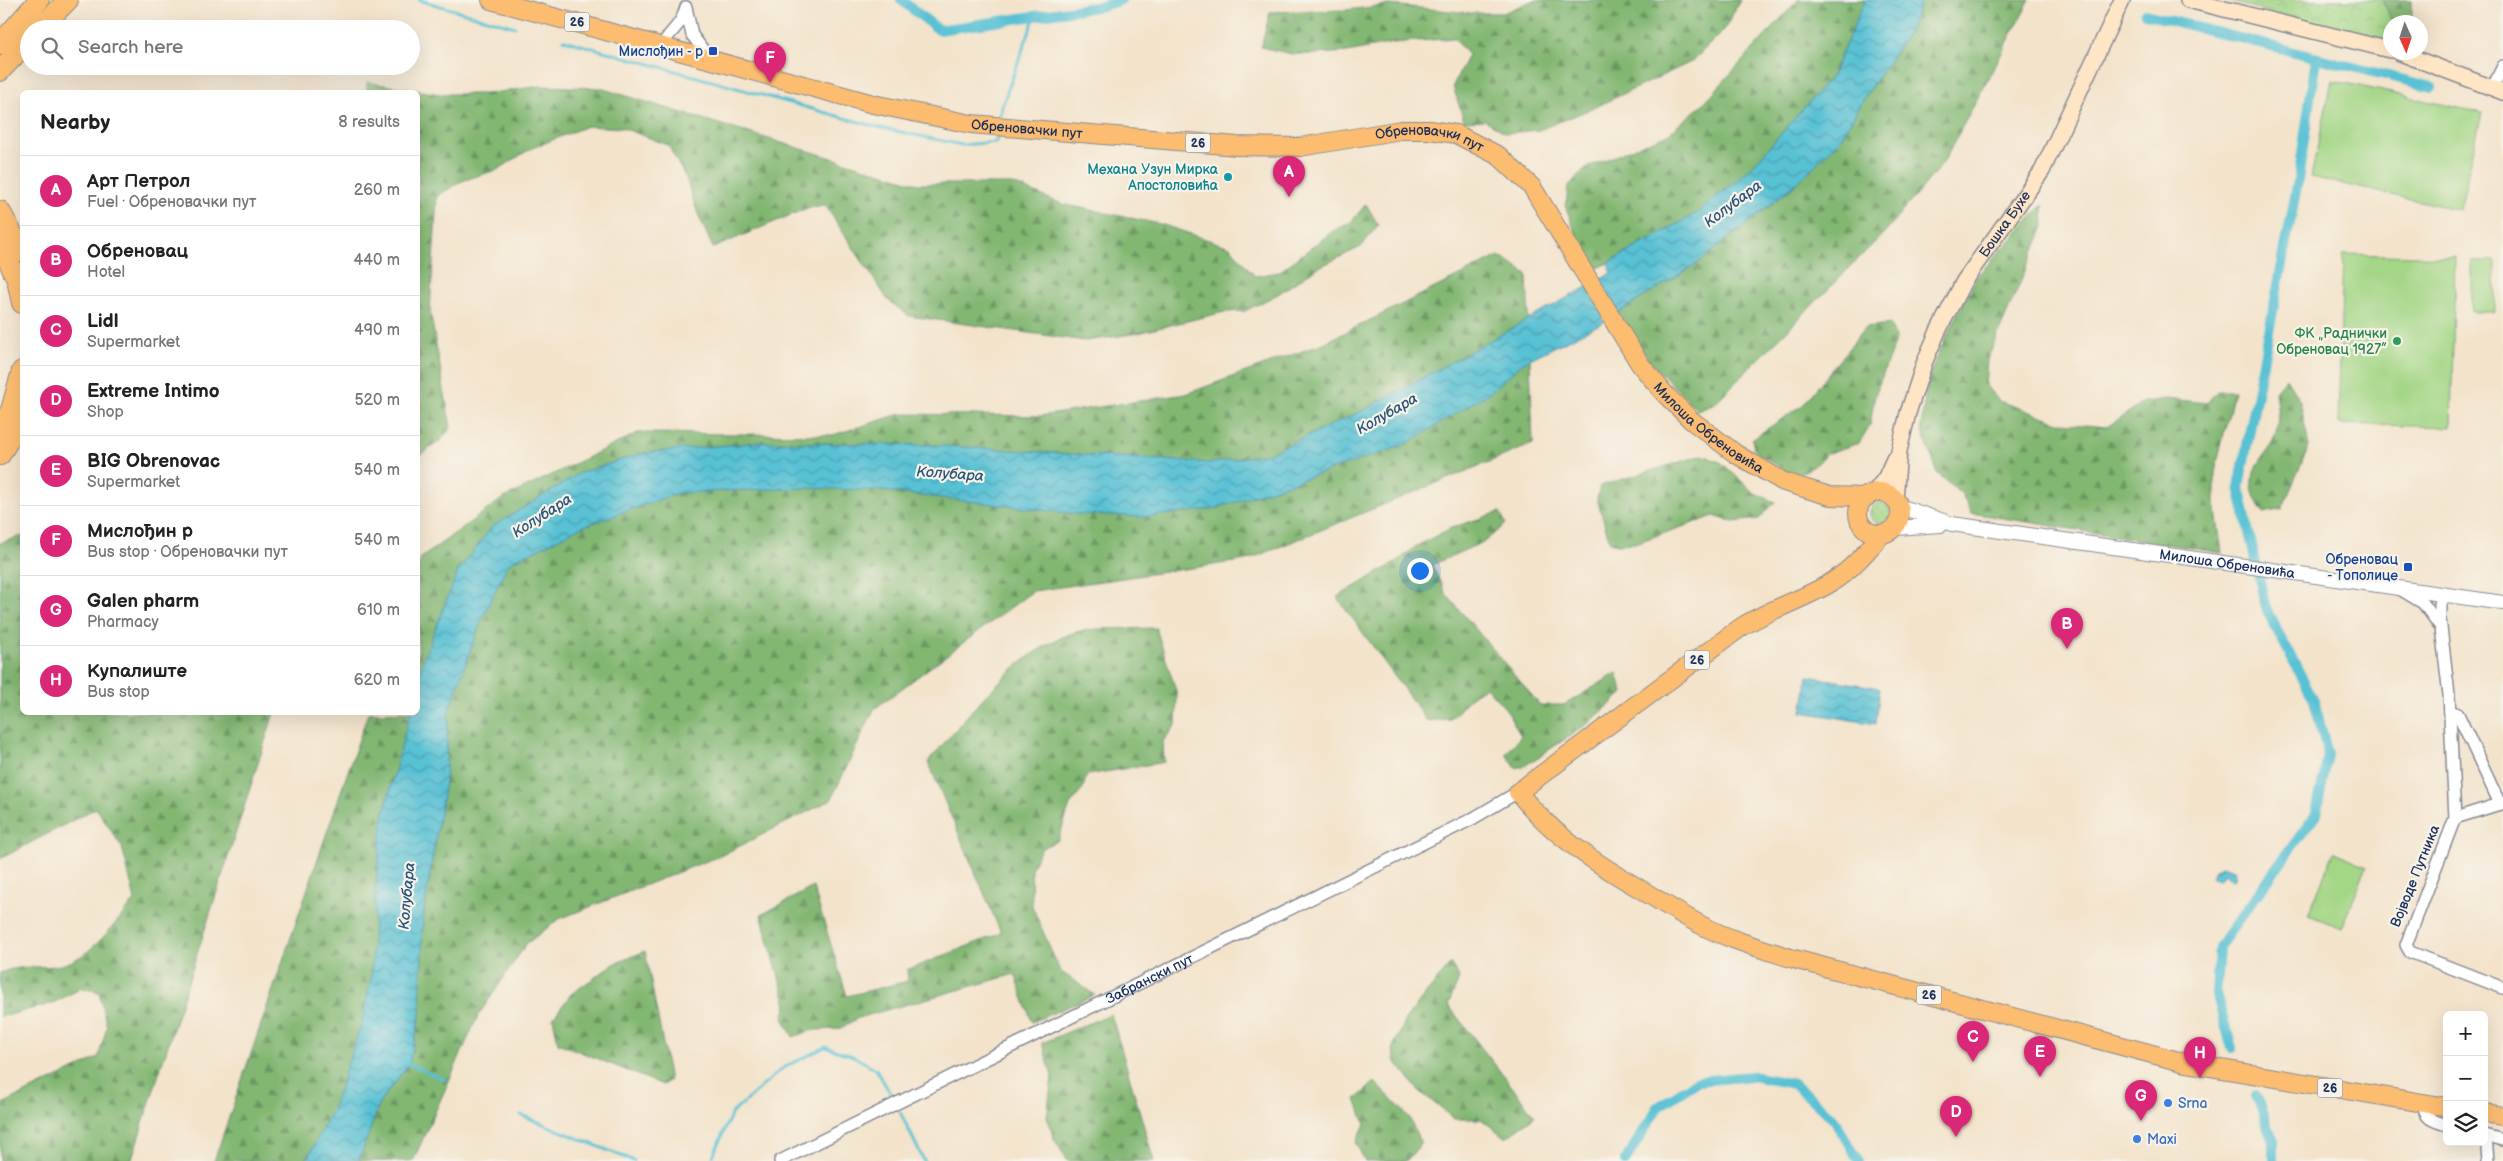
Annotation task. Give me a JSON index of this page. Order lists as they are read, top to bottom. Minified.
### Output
{"streets":{"main road":["26","Обреновачки пут","Бошка Бухе","Милоша Обреновића"],"street":["Војводе Путника","Забрански пут"]},"crossings":[["26","Бошка Бухе"],["26","Милоша Обреновића"],["26","Забрански пут"],["Обреновачки пут","Милоша Обреновића"],["Бошка Бухе","Милоша Обреновића"],["Милоша Обреновића","Војводе Путника"]],"water":["Колубара"],"places":{"transit":["Мислођин - р","Обреновац - Тополице"],"other":["Механа Узун Мирка Апостоловића","ФК „Раднички Обреновац 1927”","Srna","Maxi"]},"north":"bottom","page":{"search":"Search here","pins":["F","A","B","C","E","H","G","D"],"heading":["Nearby","8 results"],"list":[{"mark":"A","name":"Арт Петрол","note":"Fuel · Обреновачки пут","value":"260 m"},{"mark":"B","name":"Обреновац","note":"Hotel","value":"440 m"},{"mark":"C","name":"Lidl","note":"Supermarket","value":"490 m"},{"mark":"D","name":"Extreme Intimo","note":"Shop","value":"520 m"},{"mark":"E","name":"BIG Obrenovac","note":"Supermarket","value":"540 m"},{"mark":"F","name":"Мислођин р","note":"Bus stop · Обреновачки пут","value":"540 m"},{"mark":"G","name":"Galen pharm","note":"Pharmacy","value":"610 m"},{"mark":"H","name":"Купалиште","note":"Bus stop","value":"620 m"}],"map_buttons":["+","−"]}}
